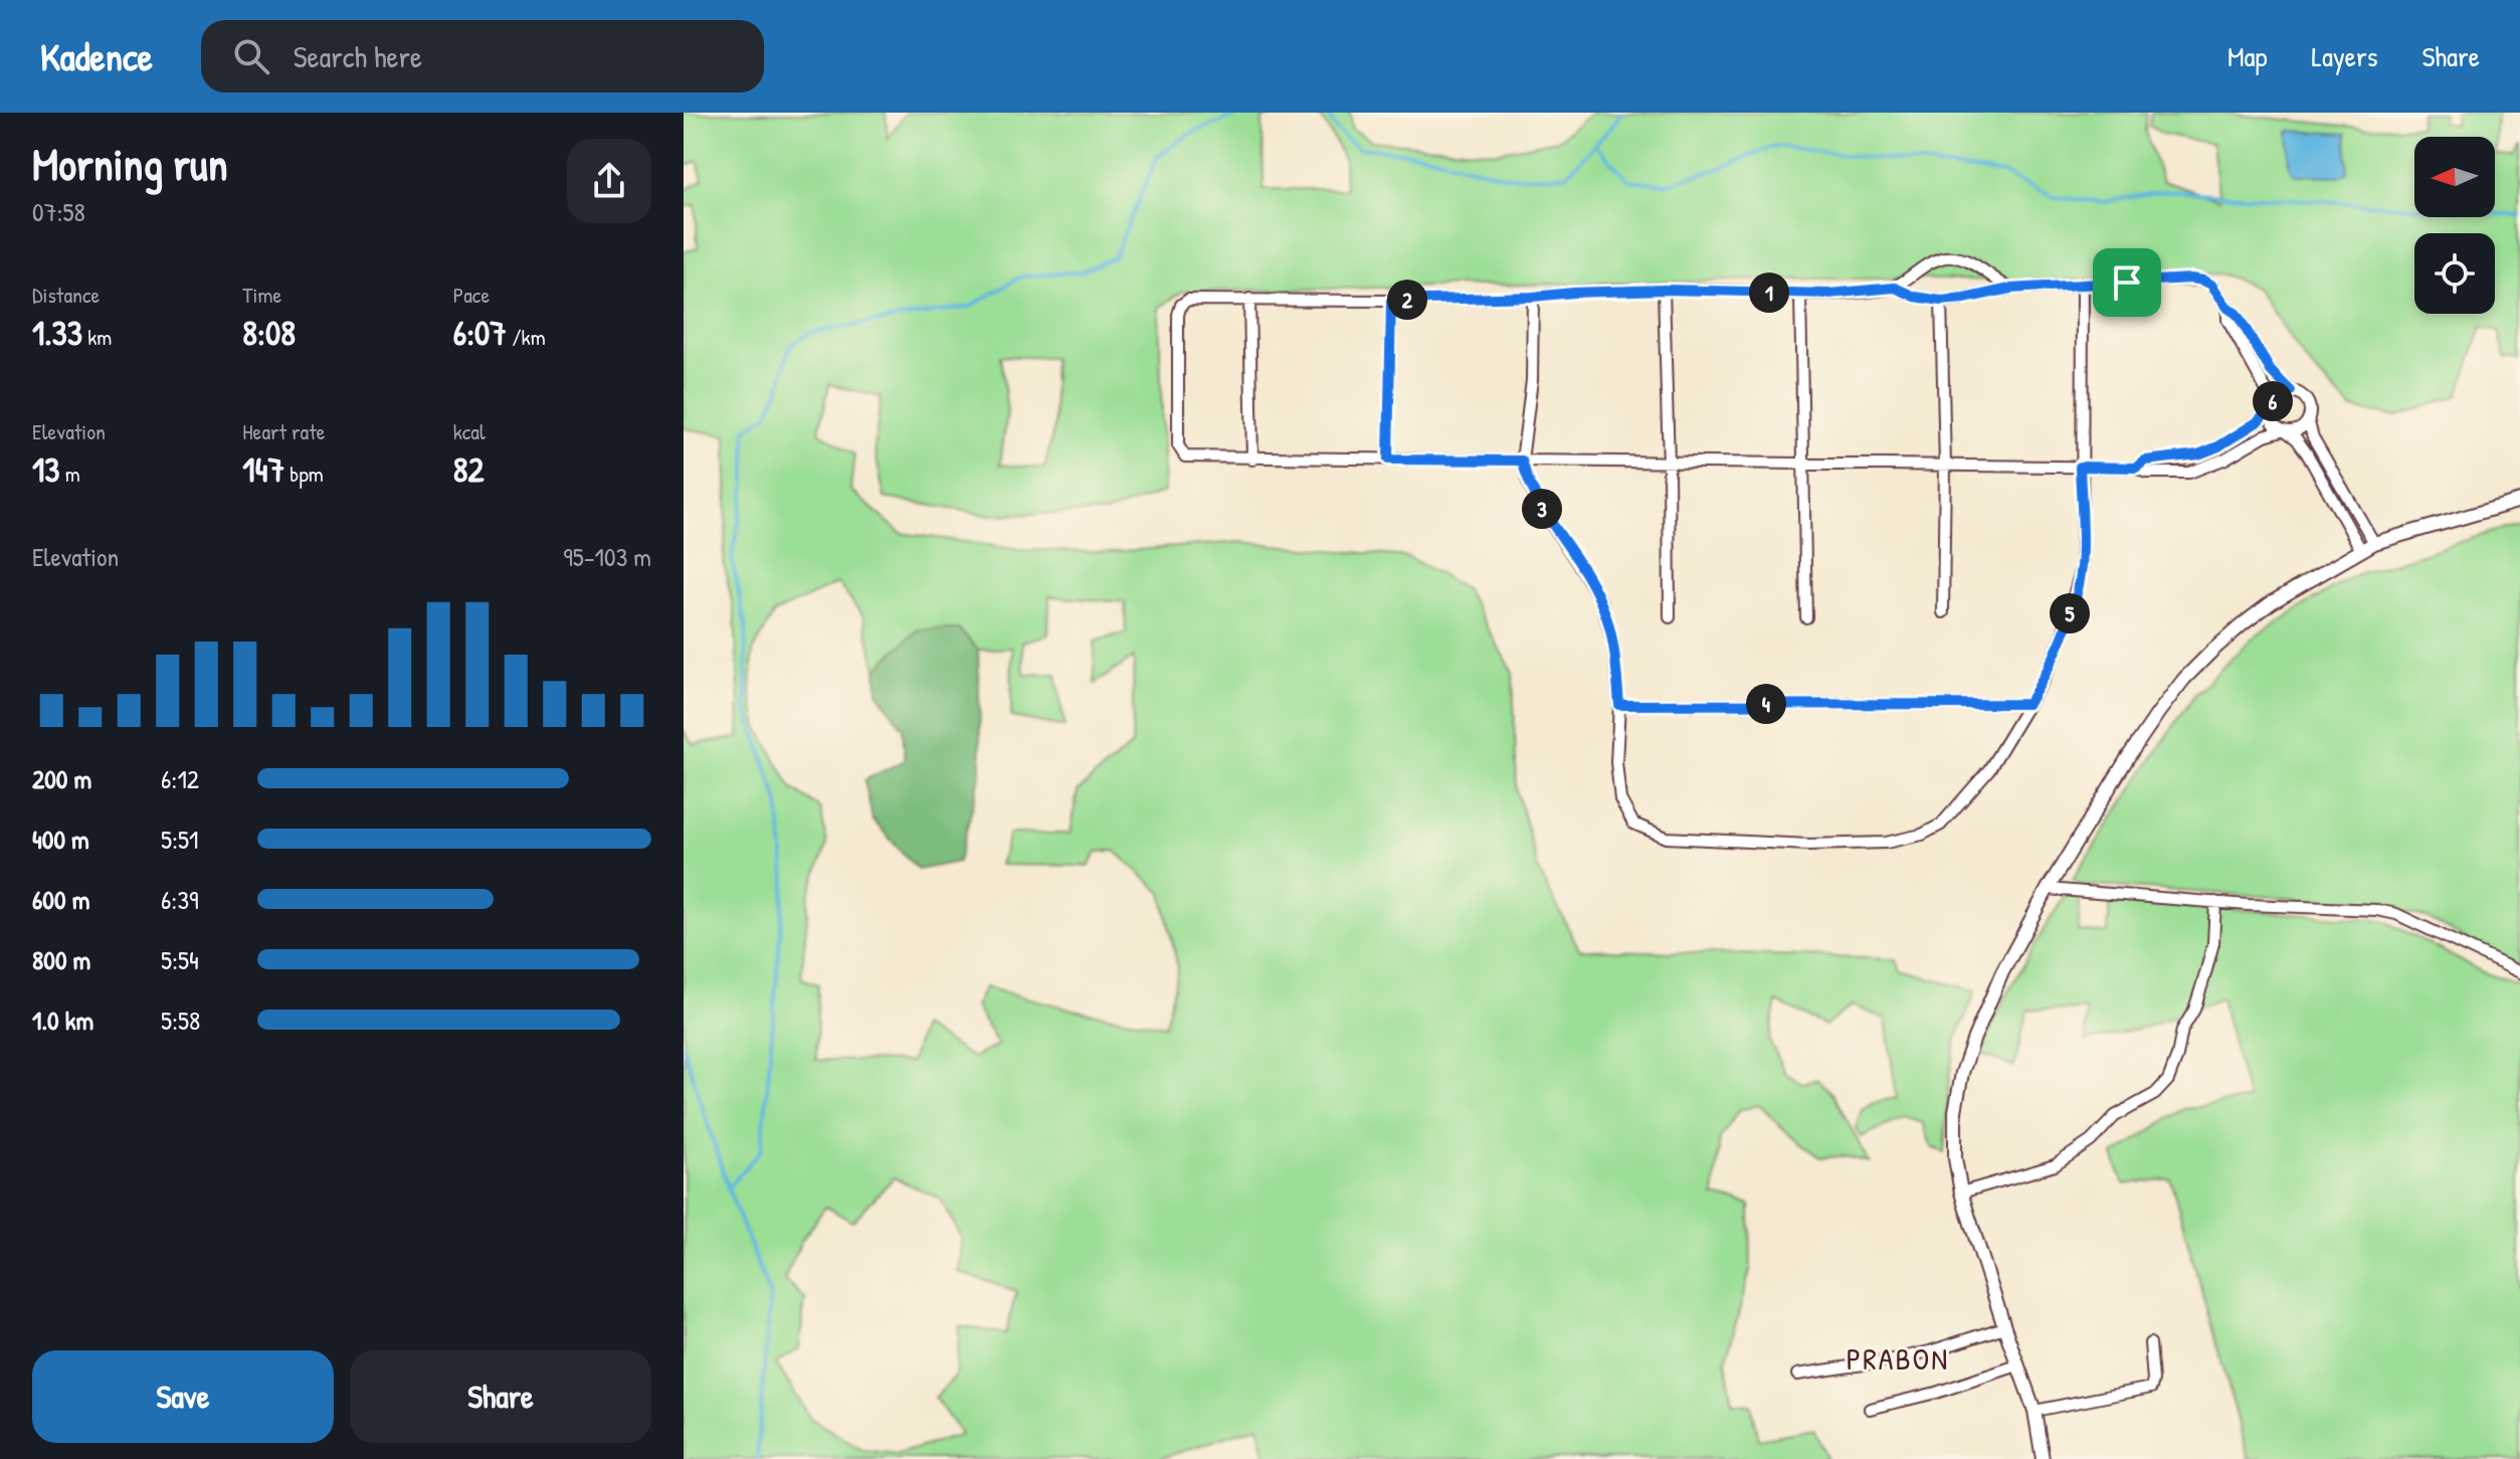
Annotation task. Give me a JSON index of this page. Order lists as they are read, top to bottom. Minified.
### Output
{"districts":["PRABON"],"north":"left","page":{"header":"Kadence","search":"Search here","nav":["Map","Layers","Share"],"heading":["Morning run","07:58"],"stats":[["Distance","1.33 km"],["Time","8:08"],["Pace","6:07 /km"],["Elevation","13 m"],["Heart rate","147 bpm"],["kcal","82"]],"pins":["1","2","6","3","5","4"],"chart":["Elevation","95–103 m"],"list":[{"name":"200 m","note":"6:12"},{"name":"400 m","note":"5:51"},{"name":"600 m","note":"6:39"},{"name":"800 m","note":"5:54"},{"name":"1.0 km","note":"5:58"}],"buttons":["Save","Share"]}}
